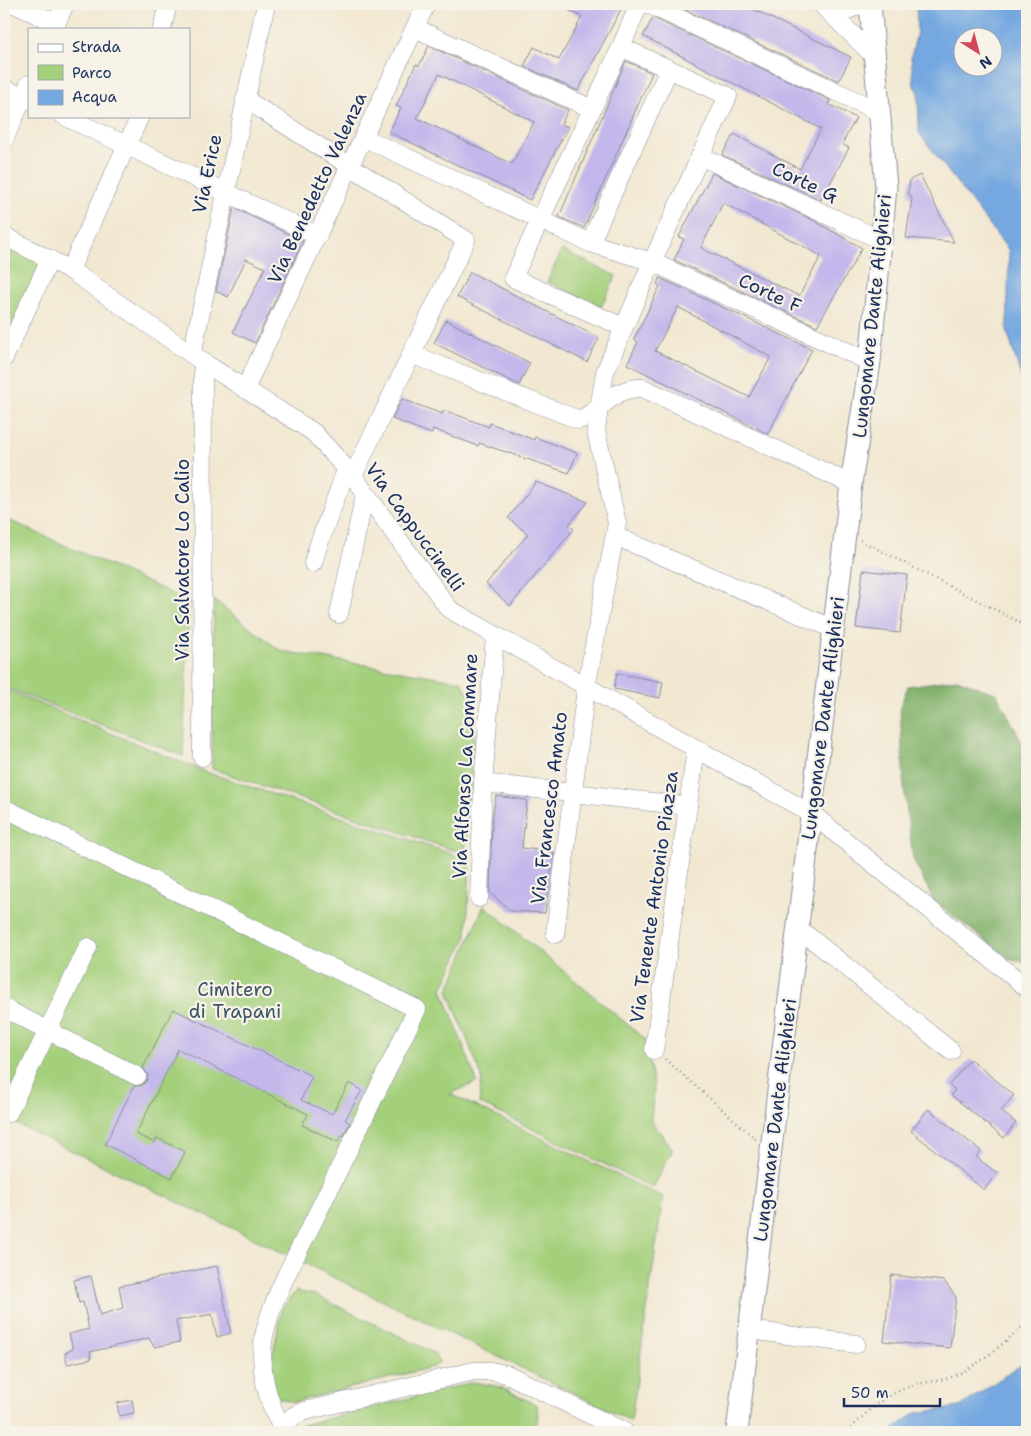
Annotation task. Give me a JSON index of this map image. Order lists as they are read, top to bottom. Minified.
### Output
{"streets":{"main road":["Lungomare Dante Alighieri"],"street":["Via Erice","Corte G","Via Benedetto Valenza","Corte F","Via Cappuccinelli","Via Salvatore Lo Calio","Via Alfonso La Commare","Via Francesco Amato","Via Tenente Antonio Piazza"]},"crossings":[["Via Erice","Via Cappuccinelli"],["Via Erice","Via Salvatore Lo Calio"],["Corte G","Lungomare Dante Alighieri"],["Via Benedetto Valenza","Corte F"],["Via Benedetto Valenza","Via Cappuccinelli"],["Corte F","Lungomare Dante Alighieri"],["Lungomare Dante Alighieri","Via Cappuccinelli"],["Via Cappuccinelli","Via Salvatore Lo Calio"],["Via Cappuccinelli","Via Alfonso La Commare"],["Via Cappuccinelli","Via Francesco Amato"],["Via Cappuccinelli","Via Tenente Antonio Piazza"]],"parks":["Cimitero di Trapani"],"legend":["Strada","Parco","Acqua"],"scale_bar":"50 m","north":"bottom right"}
